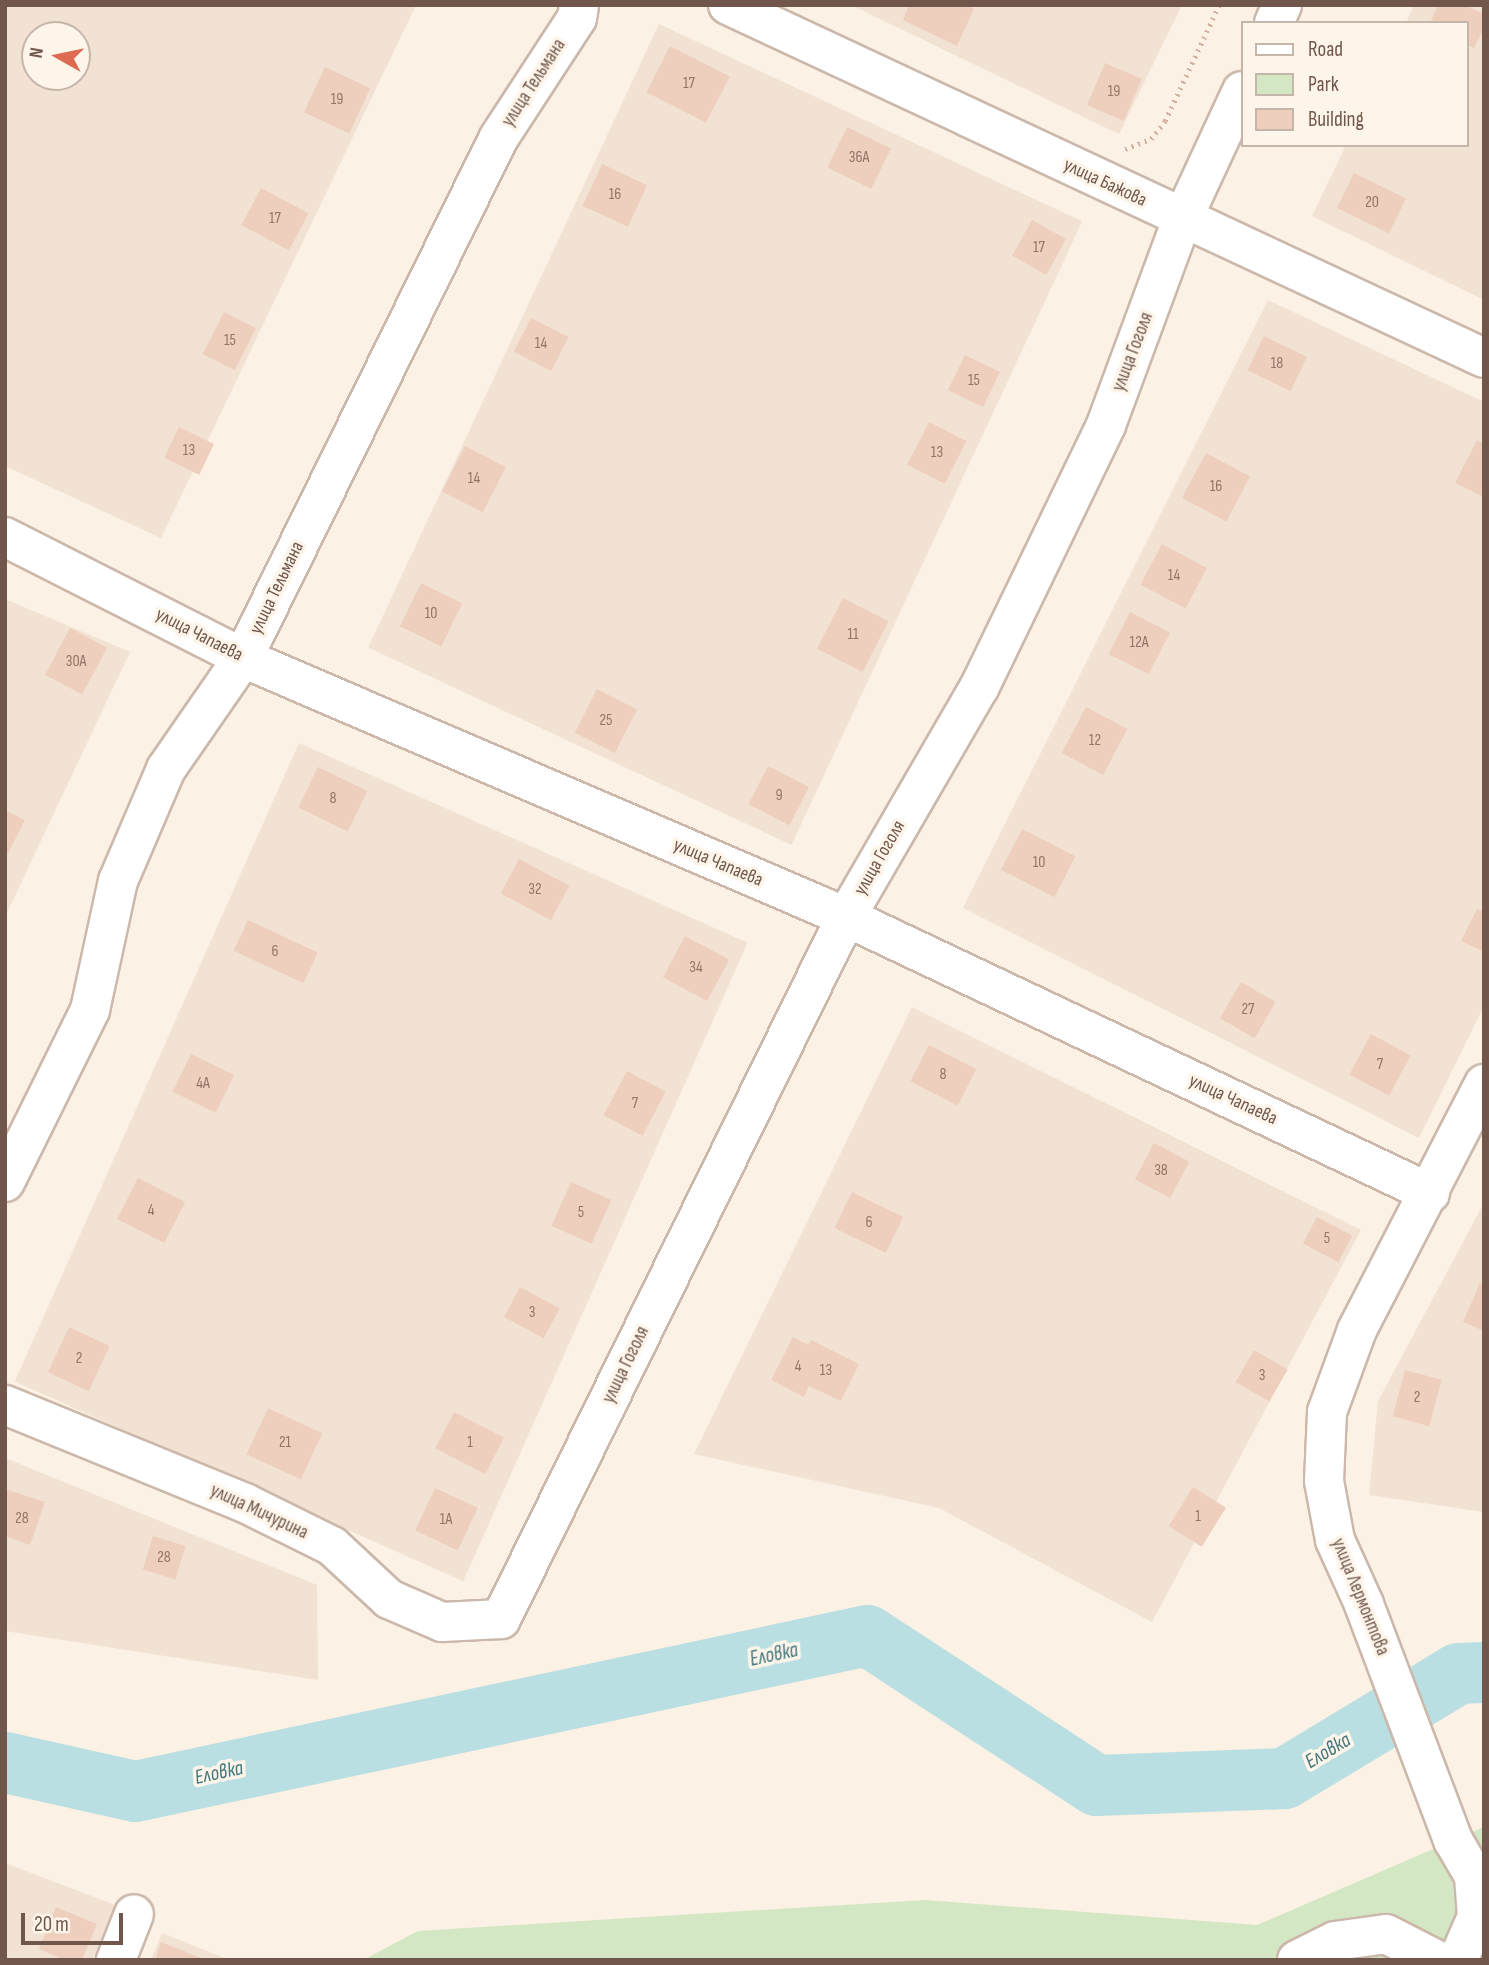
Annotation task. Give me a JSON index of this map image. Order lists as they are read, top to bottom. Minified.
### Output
{"streets":{"street":["улица Тельмана","улица Бажова","улица Гоголя","улица Чапаева","улица Мичурина","улица Лермонтова"]},"crossings":[["улица Тельмана","улица Чапаева"],["улица Бажова","улица Гоголя"],["улица Гоголя","улица Чапаева"],["улица Гоголя","улица Мичурина"],["улица Чапаева","улица Лермонтова"]],"water":["Еловка"],"house_numbers":["17","19","19","36А","16","20","17","17","15","14","18","15","13","13","14","16","14","10","11","12А","30А","25","12","9","8","10","32","6","34","27","7","8","4А","7","38","4","5","6","5","3","2","4","13","3","2","21","1","1","28","1А","28"],"legend":["Road","Park","Building"],"scale_bar":"20 m","north":"left"}
